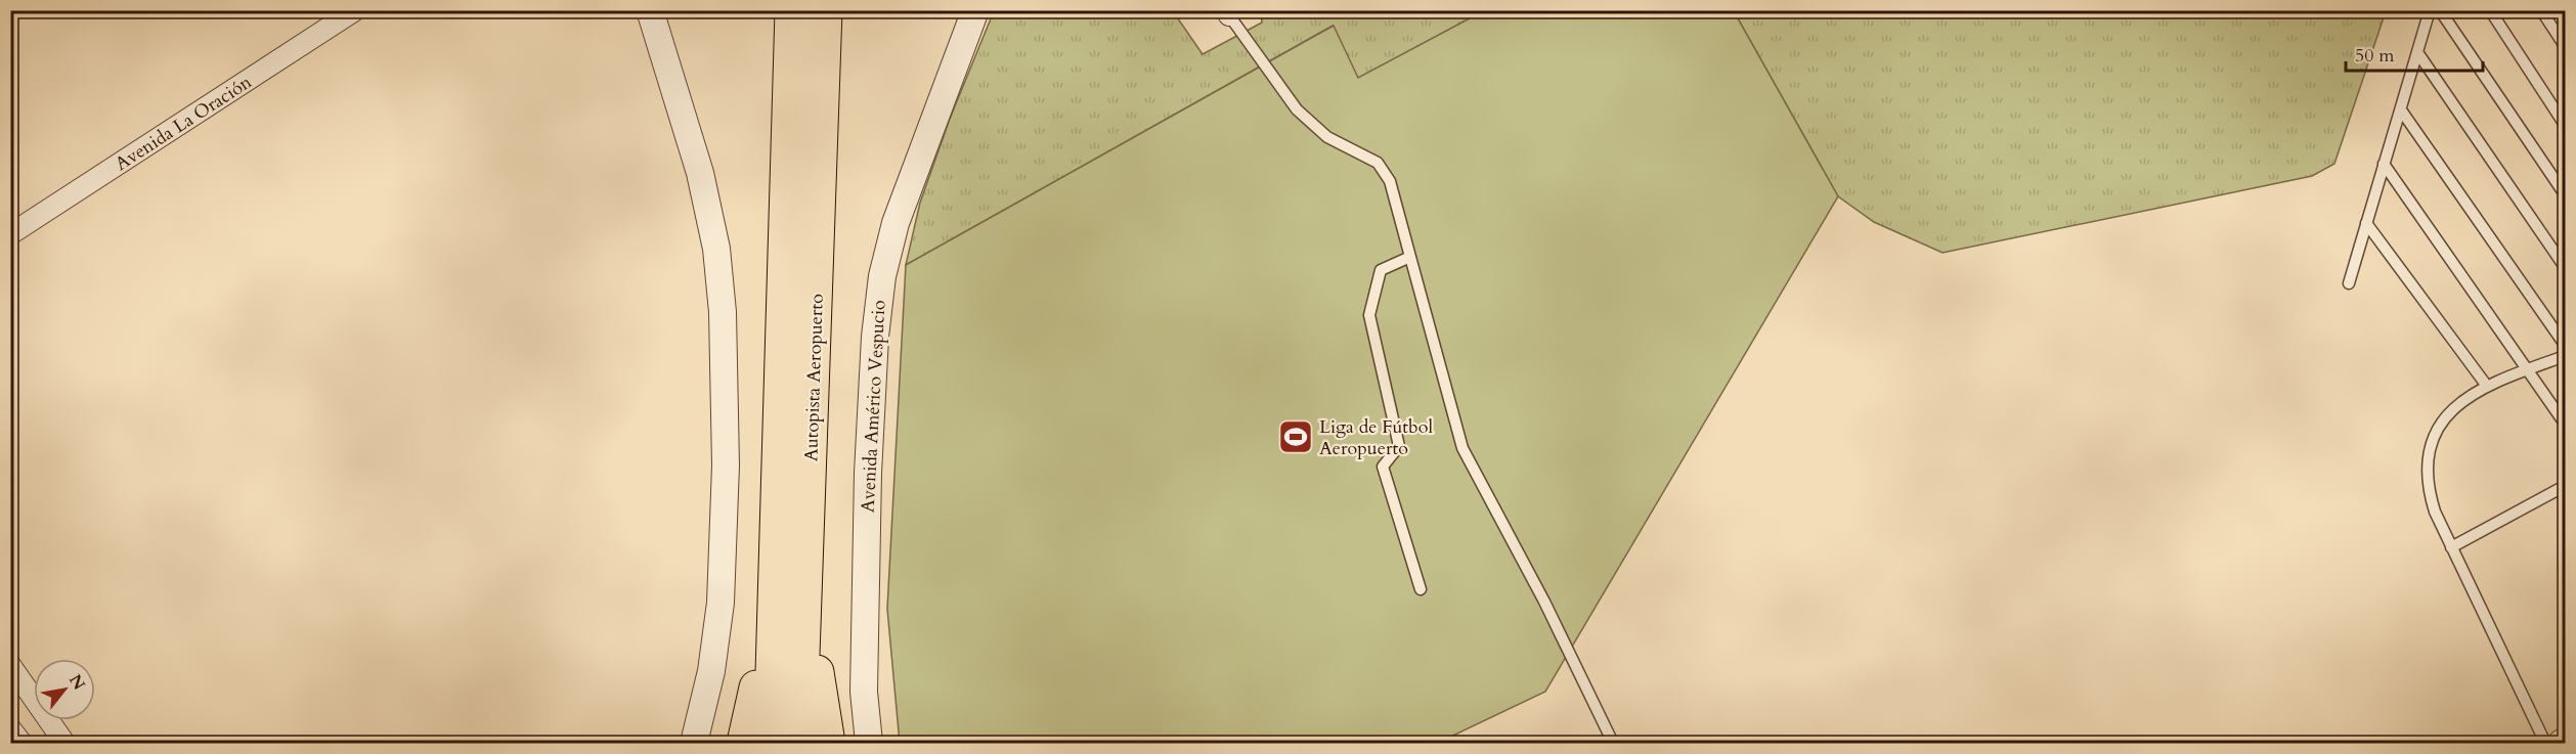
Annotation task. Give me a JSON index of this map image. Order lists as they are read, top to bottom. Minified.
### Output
{"streets":{"highway":["Autopista Aeropuerto"],"street":["Avenida La Oración","Avenida Américo Vespucio"]},"places":{"sports":["Liga de Fútbol Aeropuerto"]},"scale_bar":"50 m","north":"top right"}
